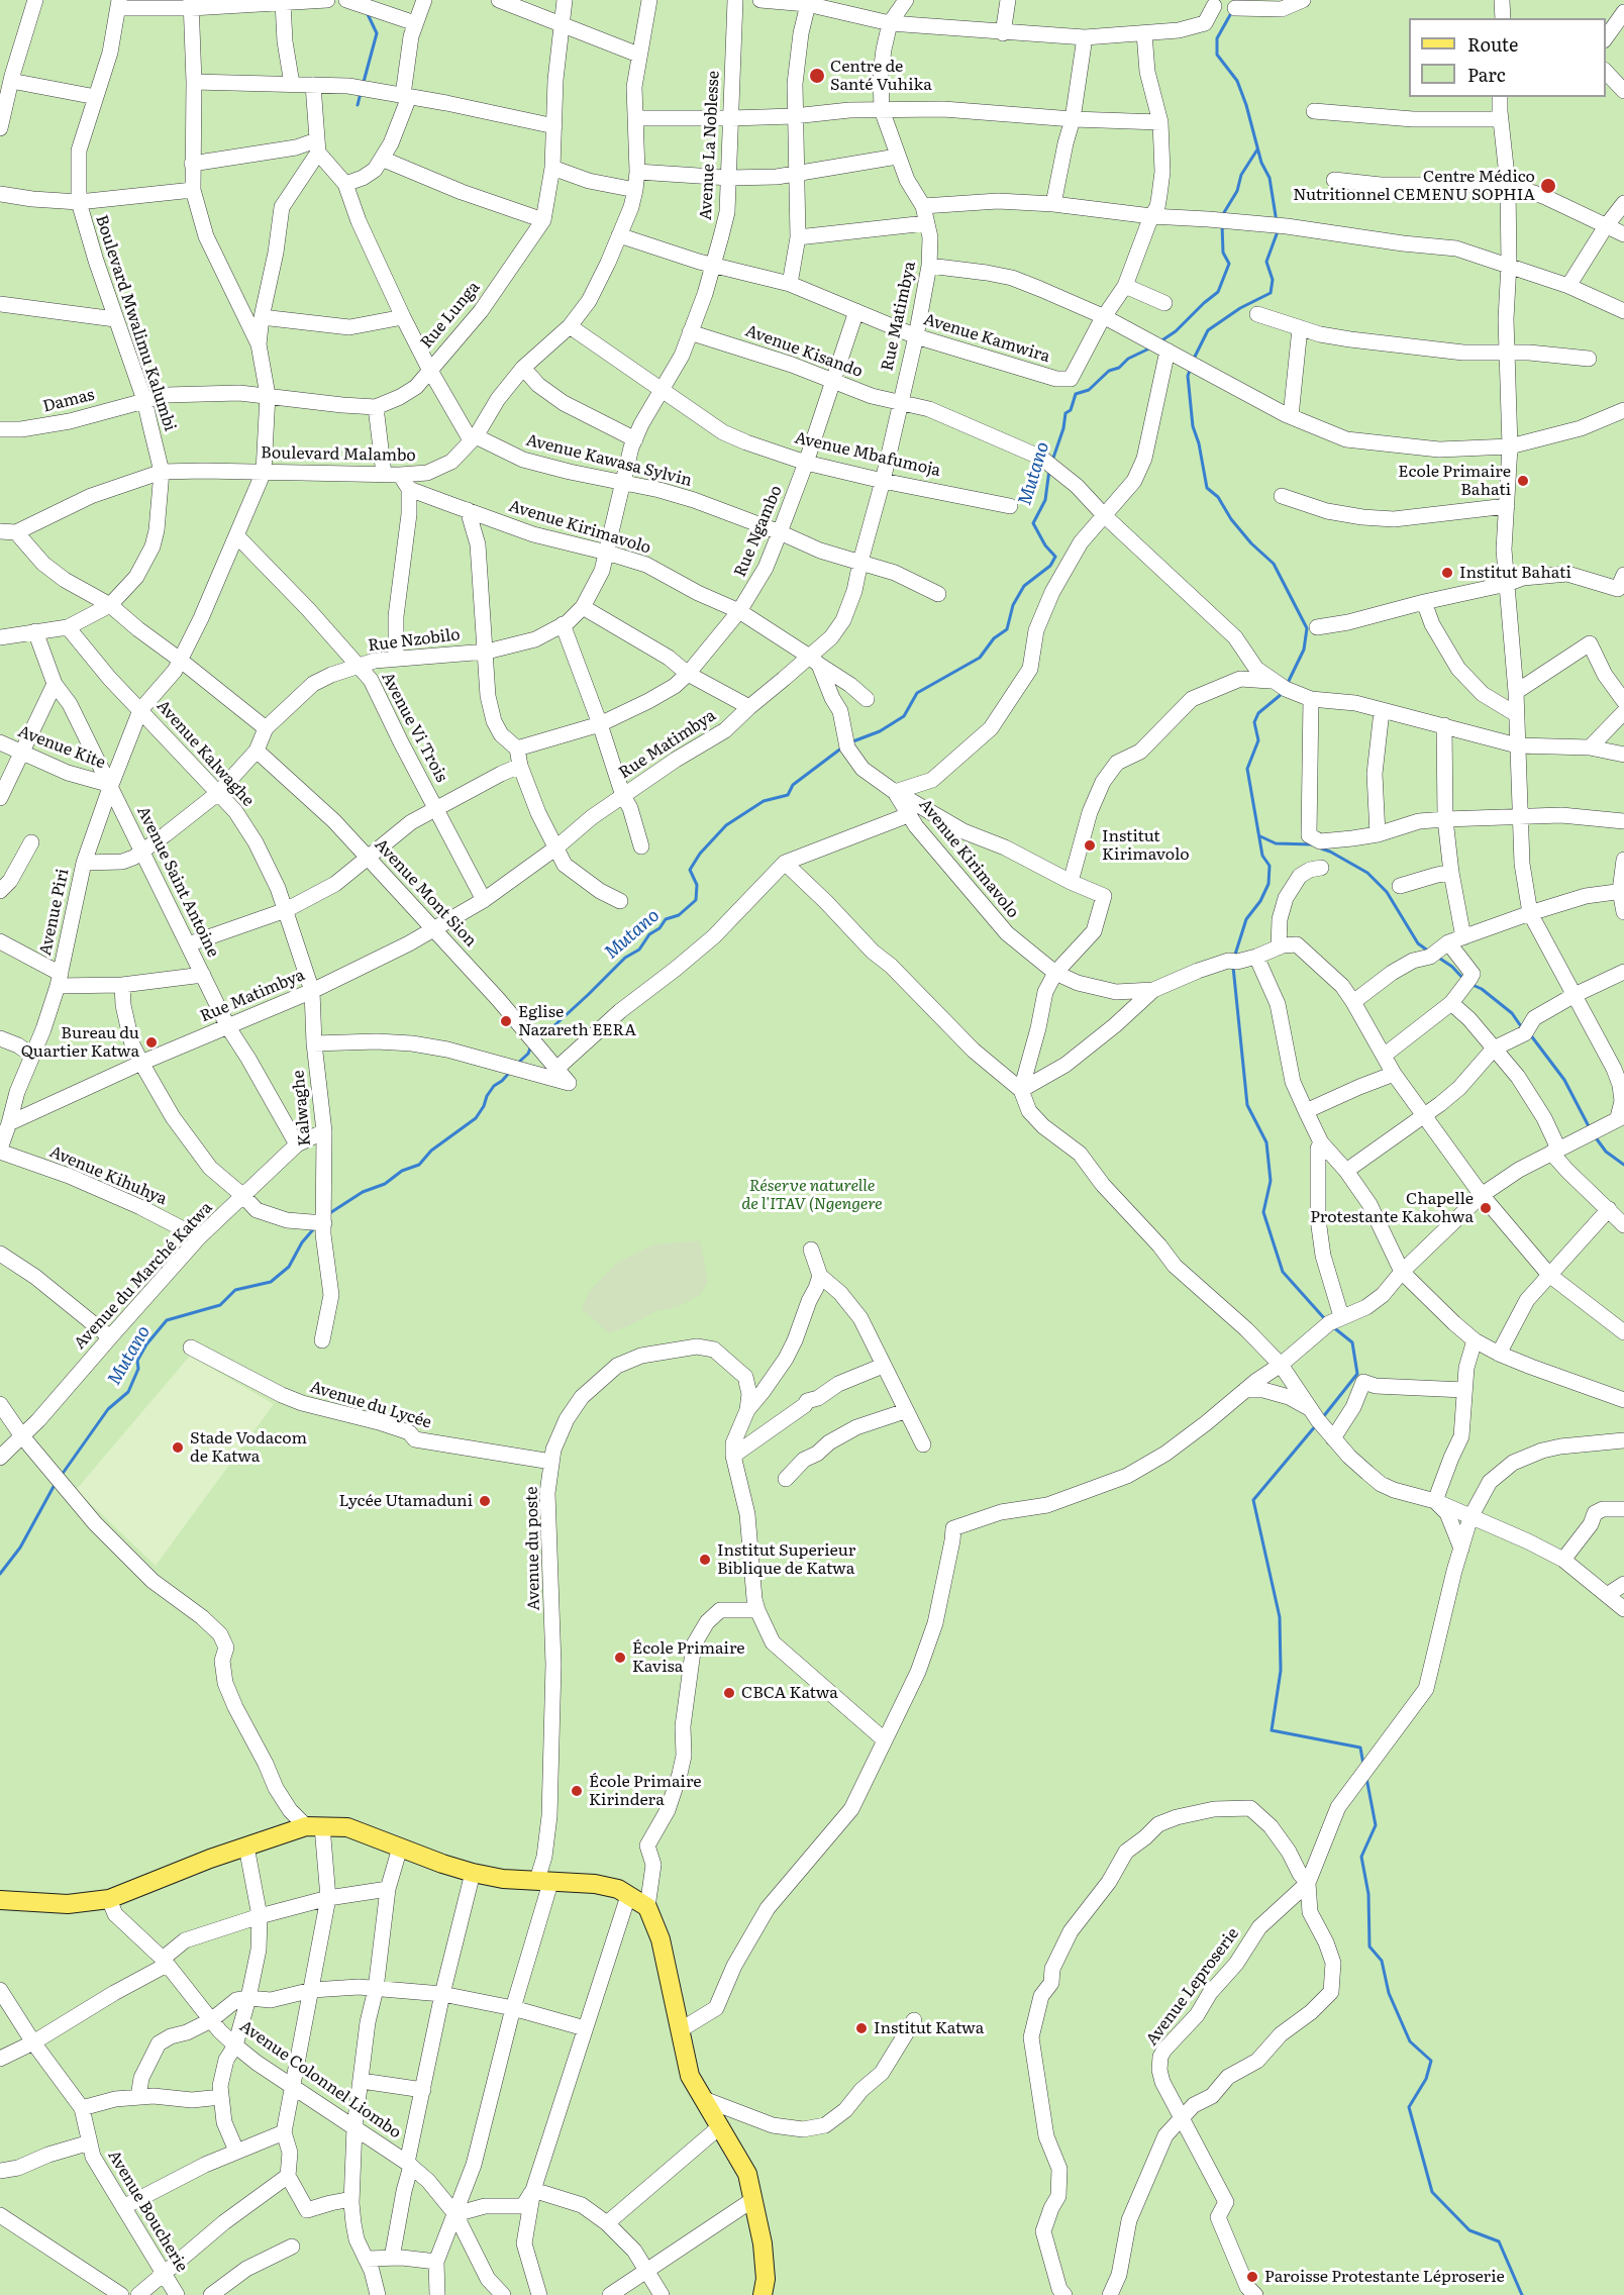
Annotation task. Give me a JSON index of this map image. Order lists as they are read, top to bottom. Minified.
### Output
{"streets":{"street":["Avenue La Noblesse","Rue Lunga","Rue Matimbya","Boulevard Mwalimu Kalumbi","Avenue Kamwira","Avenue Kisando","Damas","Boulevard Malambo","Avenue Mbafumoja","Avenue Kawasa Sylvin","Avenue Kirimavolo","Rue Ngambo","Rue Nzobilo","Avenue Vi Trois","Avenue Kite","Avenue Kalwaghe","Avenue Saint Antoine","Avenue Mont Sion","Avenue Piri","Kalwaghe","Avenue Kihuhya","Avenue du Marché Katwa","Avenue du Lycée","Avenue du poste","Avenue Leproserie","Avenue Colonnel Liombo","Avenue Boucherie"]},"crossings":[["Avenue La Noblesse","Avenue Kamwira"],["Avenue La Noblesse","Avenue Kisando"],["Avenue La Noblesse","Avenue Mbafumoja"],["Avenue La Noblesse","Rue Nzobilo"],["Rue Lunga","Boulevard Mwalimu Kalumbi"],["Rue Lunga","Damas"],["Rue Lunga","Avenue Piri"],["Rue Matimbya","Avenue Kamwira"],["Rue Matimbya","Avenue Kisando"],["Rue Matimbya","Avenue Mbafumoja"],["Rue Matimbya","Avenue Kawasa Sylvin"],["Rue Matimbya","Avenue Kirimavolo"],["Rue Matimbya","Avenue Vi Trois"],["Rue Matimbya","Avenue Kalwaghe"],["Rue Matimbya","Avenue Saint Antoine"],["Rue Matimbya","Avenue Mont Sion"],["Rue Matimbya","Avenue Piri"],["Rue Matimbya","Kalwaghe"],["Boulevard Mwalimu Kalumbi","Damas"],["Boulevard Mwalimu Kalumbi","Boulevard Malambo"],["Boulevard Mwalimu Kalumbi","Avenue Kalwaghe"],["Boulevard Mwalimu Kalumbi","Avenue Saint Antoine"],["Avenue Kamwira","Boulevard Malambo"],["Avenue Kamwira","Rue Ngambo"],["Avenue Kisando","Rue Ngambo"],["Boulevard Malambo","Avenue Mbafumoja"],["Boulevard Malambo","Avenue Kawasa Sylvin"],["Boulevard Malambo","Avenue Piri"],["Avenue Mbafumoja","Rue Ngambo"],["Avenue Mbafumoja","Rue Nzobilo"],["Avenue Kawasa Sylvin","Rue Ngambo"],["Avenue Kawasa Sylvin","Rue Nzobilo"],["Avenue Kirimavolo","Rue Ngambo"],["Avenue Kirimavolo","Rue Nzobilo"],["Rue Nzobilo","Avenue Vi Trois"],["Rue Nzobilo","Avenue Kalwaghe"],["Rue Nzobilo","Avenue Saint Antoine"],["Rue Nzobilo","Avenue Mont Sion"],["Rue Nzobilo","Avenue Piri"],["Avenue Vi Trois","Avenue Piri"],["Avenue Kite","Avenue Saint Antoine"],["Avenue Kite","Avenue Piri"],["Avenue Kalwaghe","Avenue Piri"],["Avenue Kalwaghe","Kalwaghe"],["Avenue Saint Antoine","Avenue Piri"],["Avenue Saint Antoine","Avenue du Marché Katwa"],["Avenue Mont Sion","Kalwaghe"],["Kalwaghe","Avenue du Marché Katwa"],["Avenue Kihuhya","Avenue du Marché Katwa"],["Avenue du Lycée","Avenue du poste"],["Avenue du poste","Avenue Colonnel Liombo"]],"water":["Mutano"],"parks":["Réserve naturelle de l'ITAV (Ngengere"],"places":["Centre de Santé Vuhika","Centre Médico Nutritionnel CEMENU SOPHIA","Ecole Primaire Bahati","Institut Bahati","Institut Kirimavolo","Eglise Nazareth EERA","Bureau du Quartier Katwa","Chapelle Protestante Kakohwa","Stade Vodacom de Katwa","Lycée Utamaduni","Institut Superieur Biblique de Katwa","École Primaire Kavisa","CBCA Katwa","École Primaire Kirindera","Institut Katwa","Paroisse Protestante Léproserie"],"legend":["Route","Parc"]}
